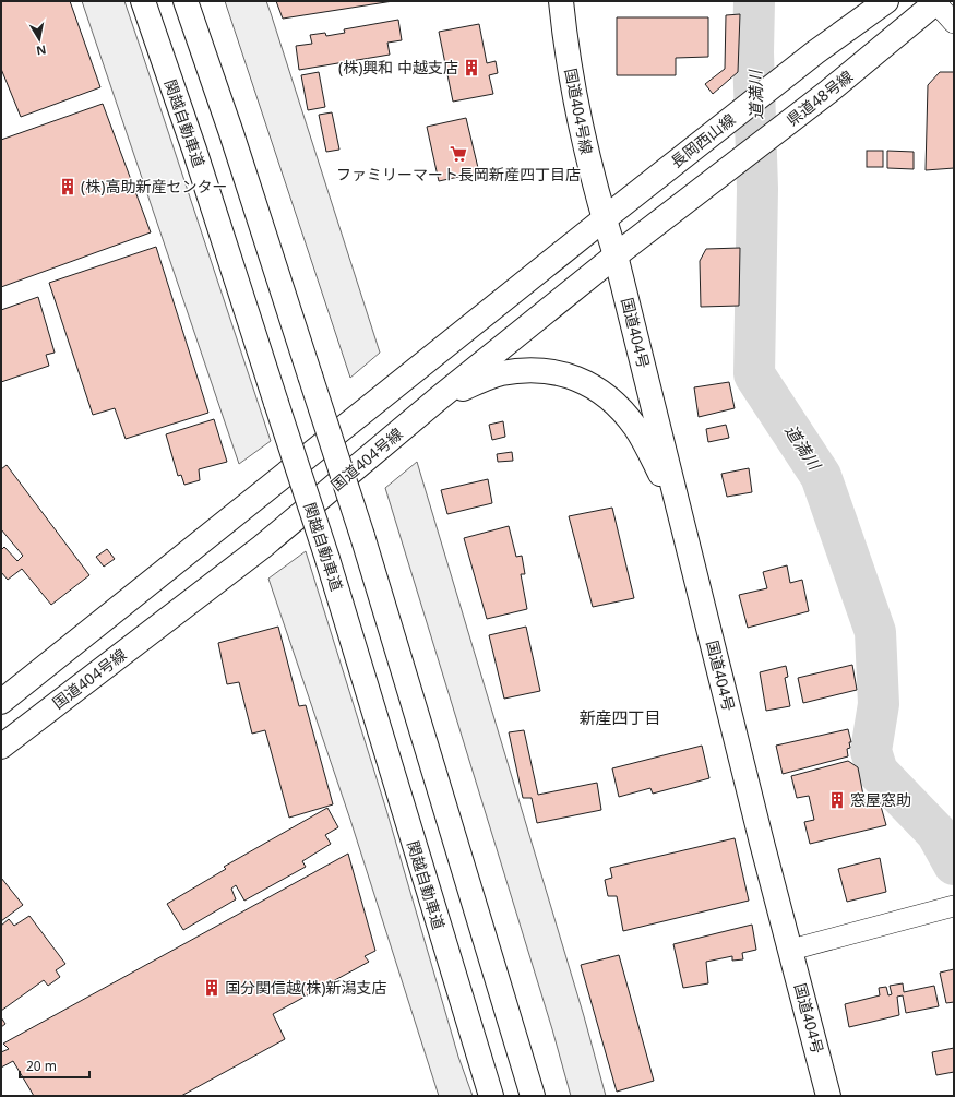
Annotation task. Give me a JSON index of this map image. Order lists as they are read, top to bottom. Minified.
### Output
{"streets":{"main road":["県道48号線","国道404号線","関越自動車道","長岡西山線","国道404号"]},"crossings":[["県道48号線","国道404号線"],["県道48号線","国道404号"],["国道404号線","長岡西山線"],["国道404号線","国道404号"]],"districts":["新産四丁目"],"water":["道満川"],"places":{"building":["(株)興和 中越支店","(株)高助新産センター","窓屋窓助","国分関信越(株)新潟支店"],"supermarket":["ファミリーマート長岡新産四丁目店"]},"scale_bar":"20 m","north":"bottom"}
